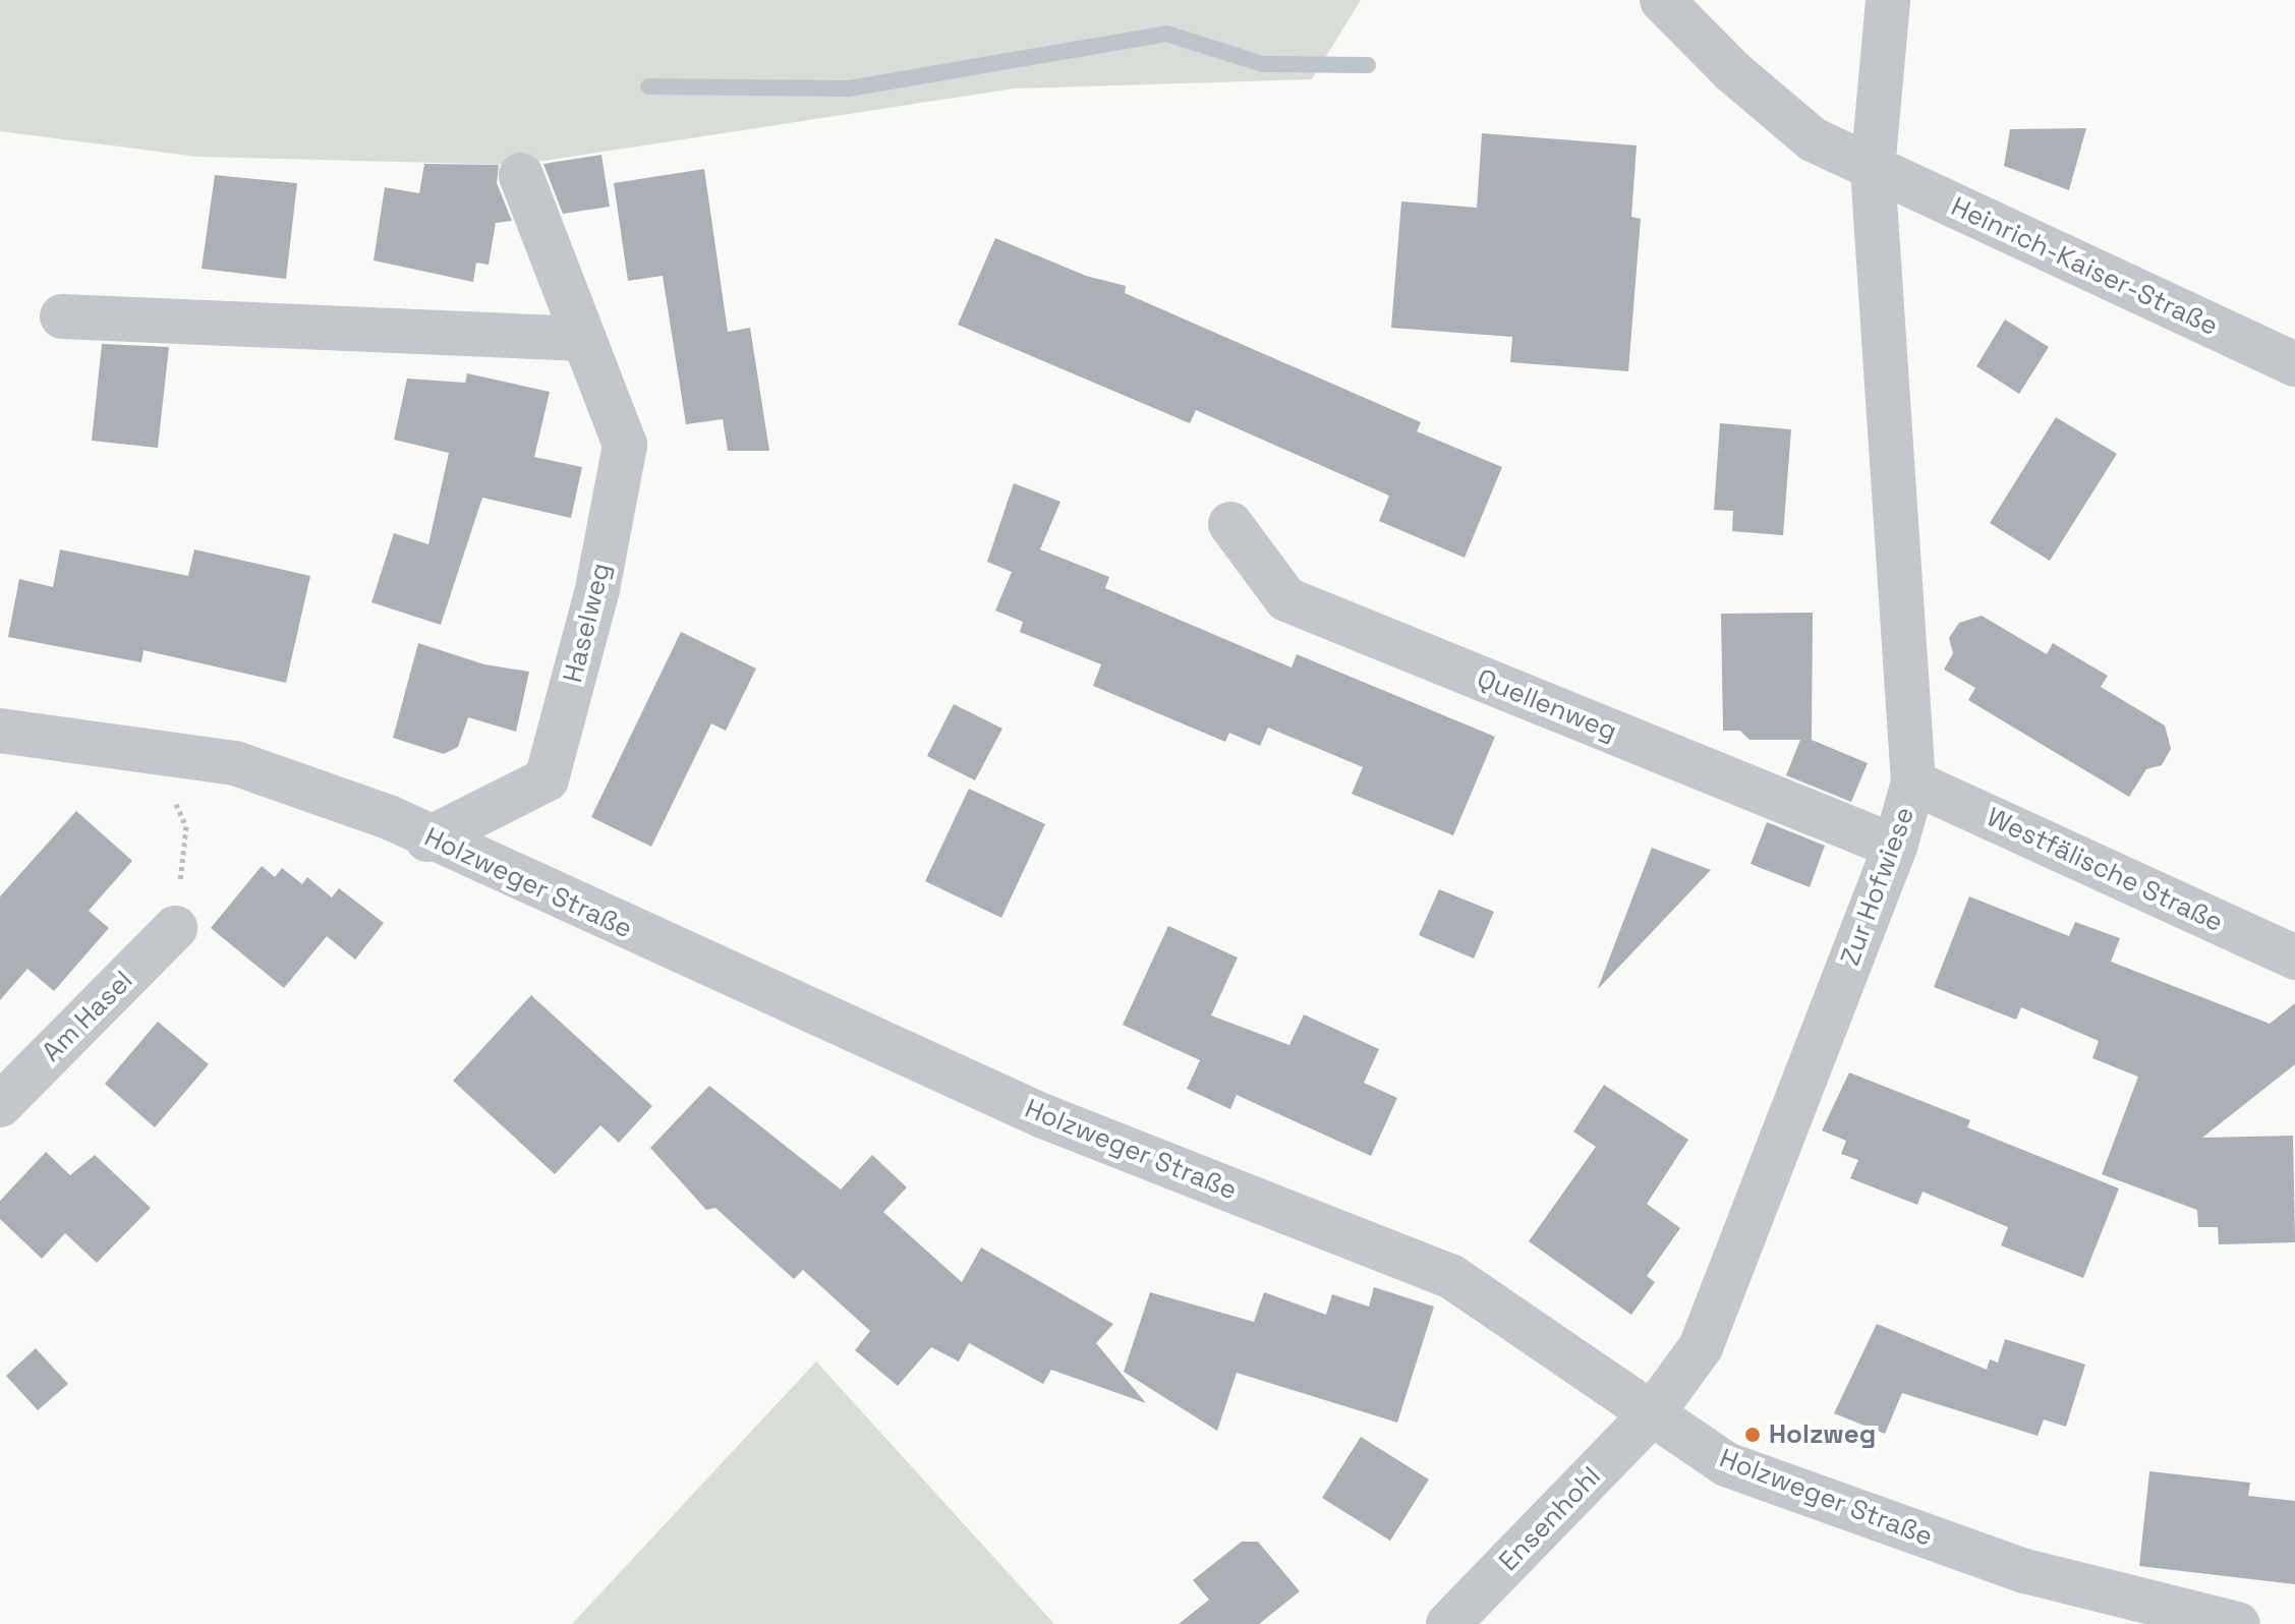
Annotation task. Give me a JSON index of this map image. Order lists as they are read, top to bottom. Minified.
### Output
{"streets":{"street":["Heinrich-Kaiser-Straße","Haselweg","Quellenweg","Westfälische Straße","Holzweger Straße","Zur Hofwiese","Am Hasel","Ensenhohl"]},"crossings":[["Heinrich-Kaiser-Straße","Zur Hofwiese"],["Haselweg","Holzweger Straße"],["Quellenweg","Zur Hofwiese"],["Westfälische Straße","Zur Hofwiese"],["Holzweger Straße","Zur Hofwiese"],["Holzweger Straße","Ensenhohl"],["Zur Hofwiese","Ensenhohl"]],"places":["Holzweg"]}
